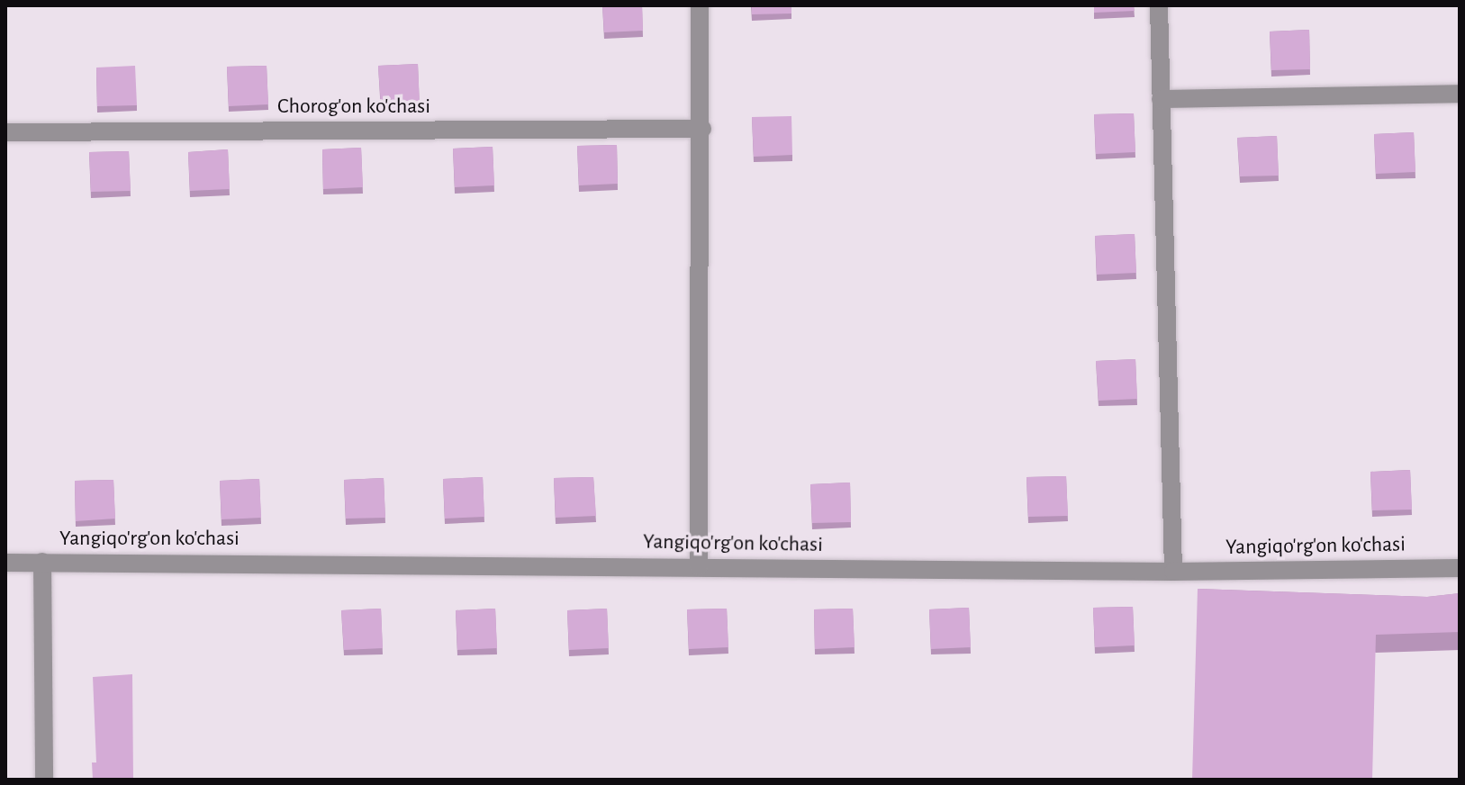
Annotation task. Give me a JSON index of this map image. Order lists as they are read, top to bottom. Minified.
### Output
{"streets":{"street":["Chorog'on ko'chasi","Yangiqo'rg'on ko'chasi"]}}
